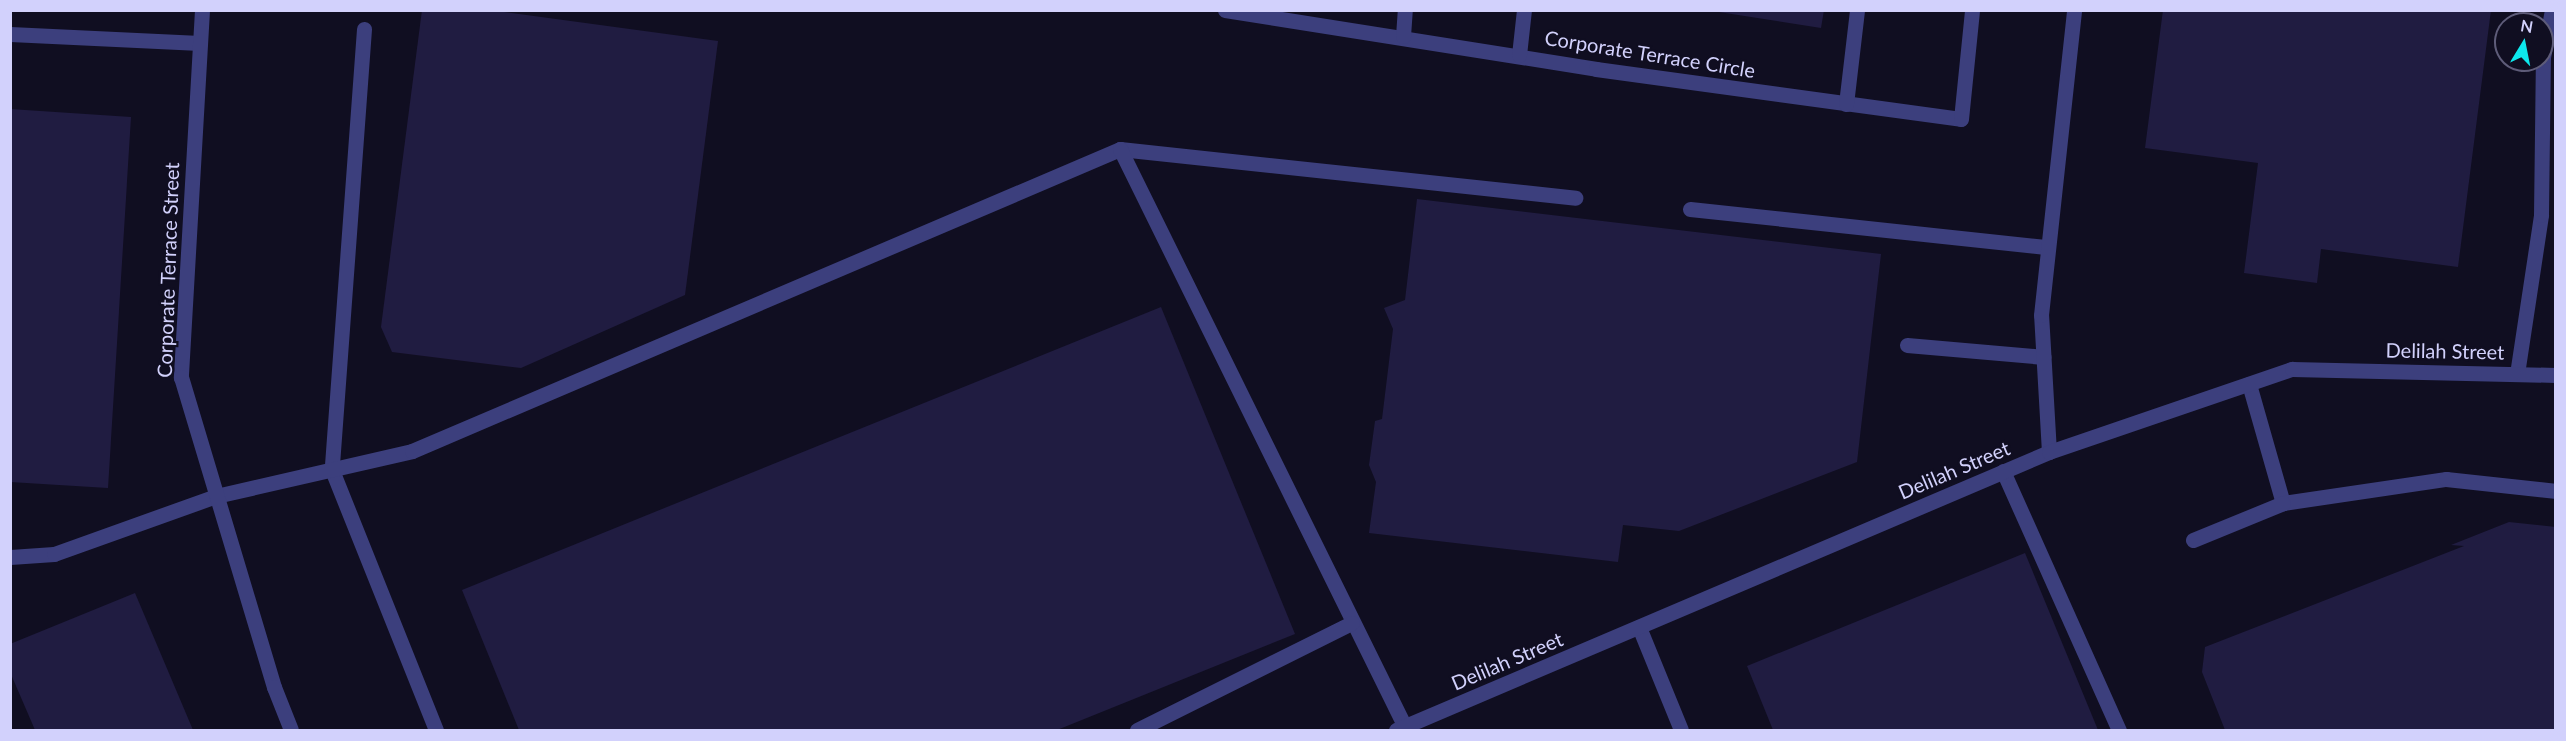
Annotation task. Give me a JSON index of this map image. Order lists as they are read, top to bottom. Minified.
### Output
{"streets":{"street":["Corporate Terrace Circle","Corporate Terrace Street","Delilah Street"]},"north":"top"}
